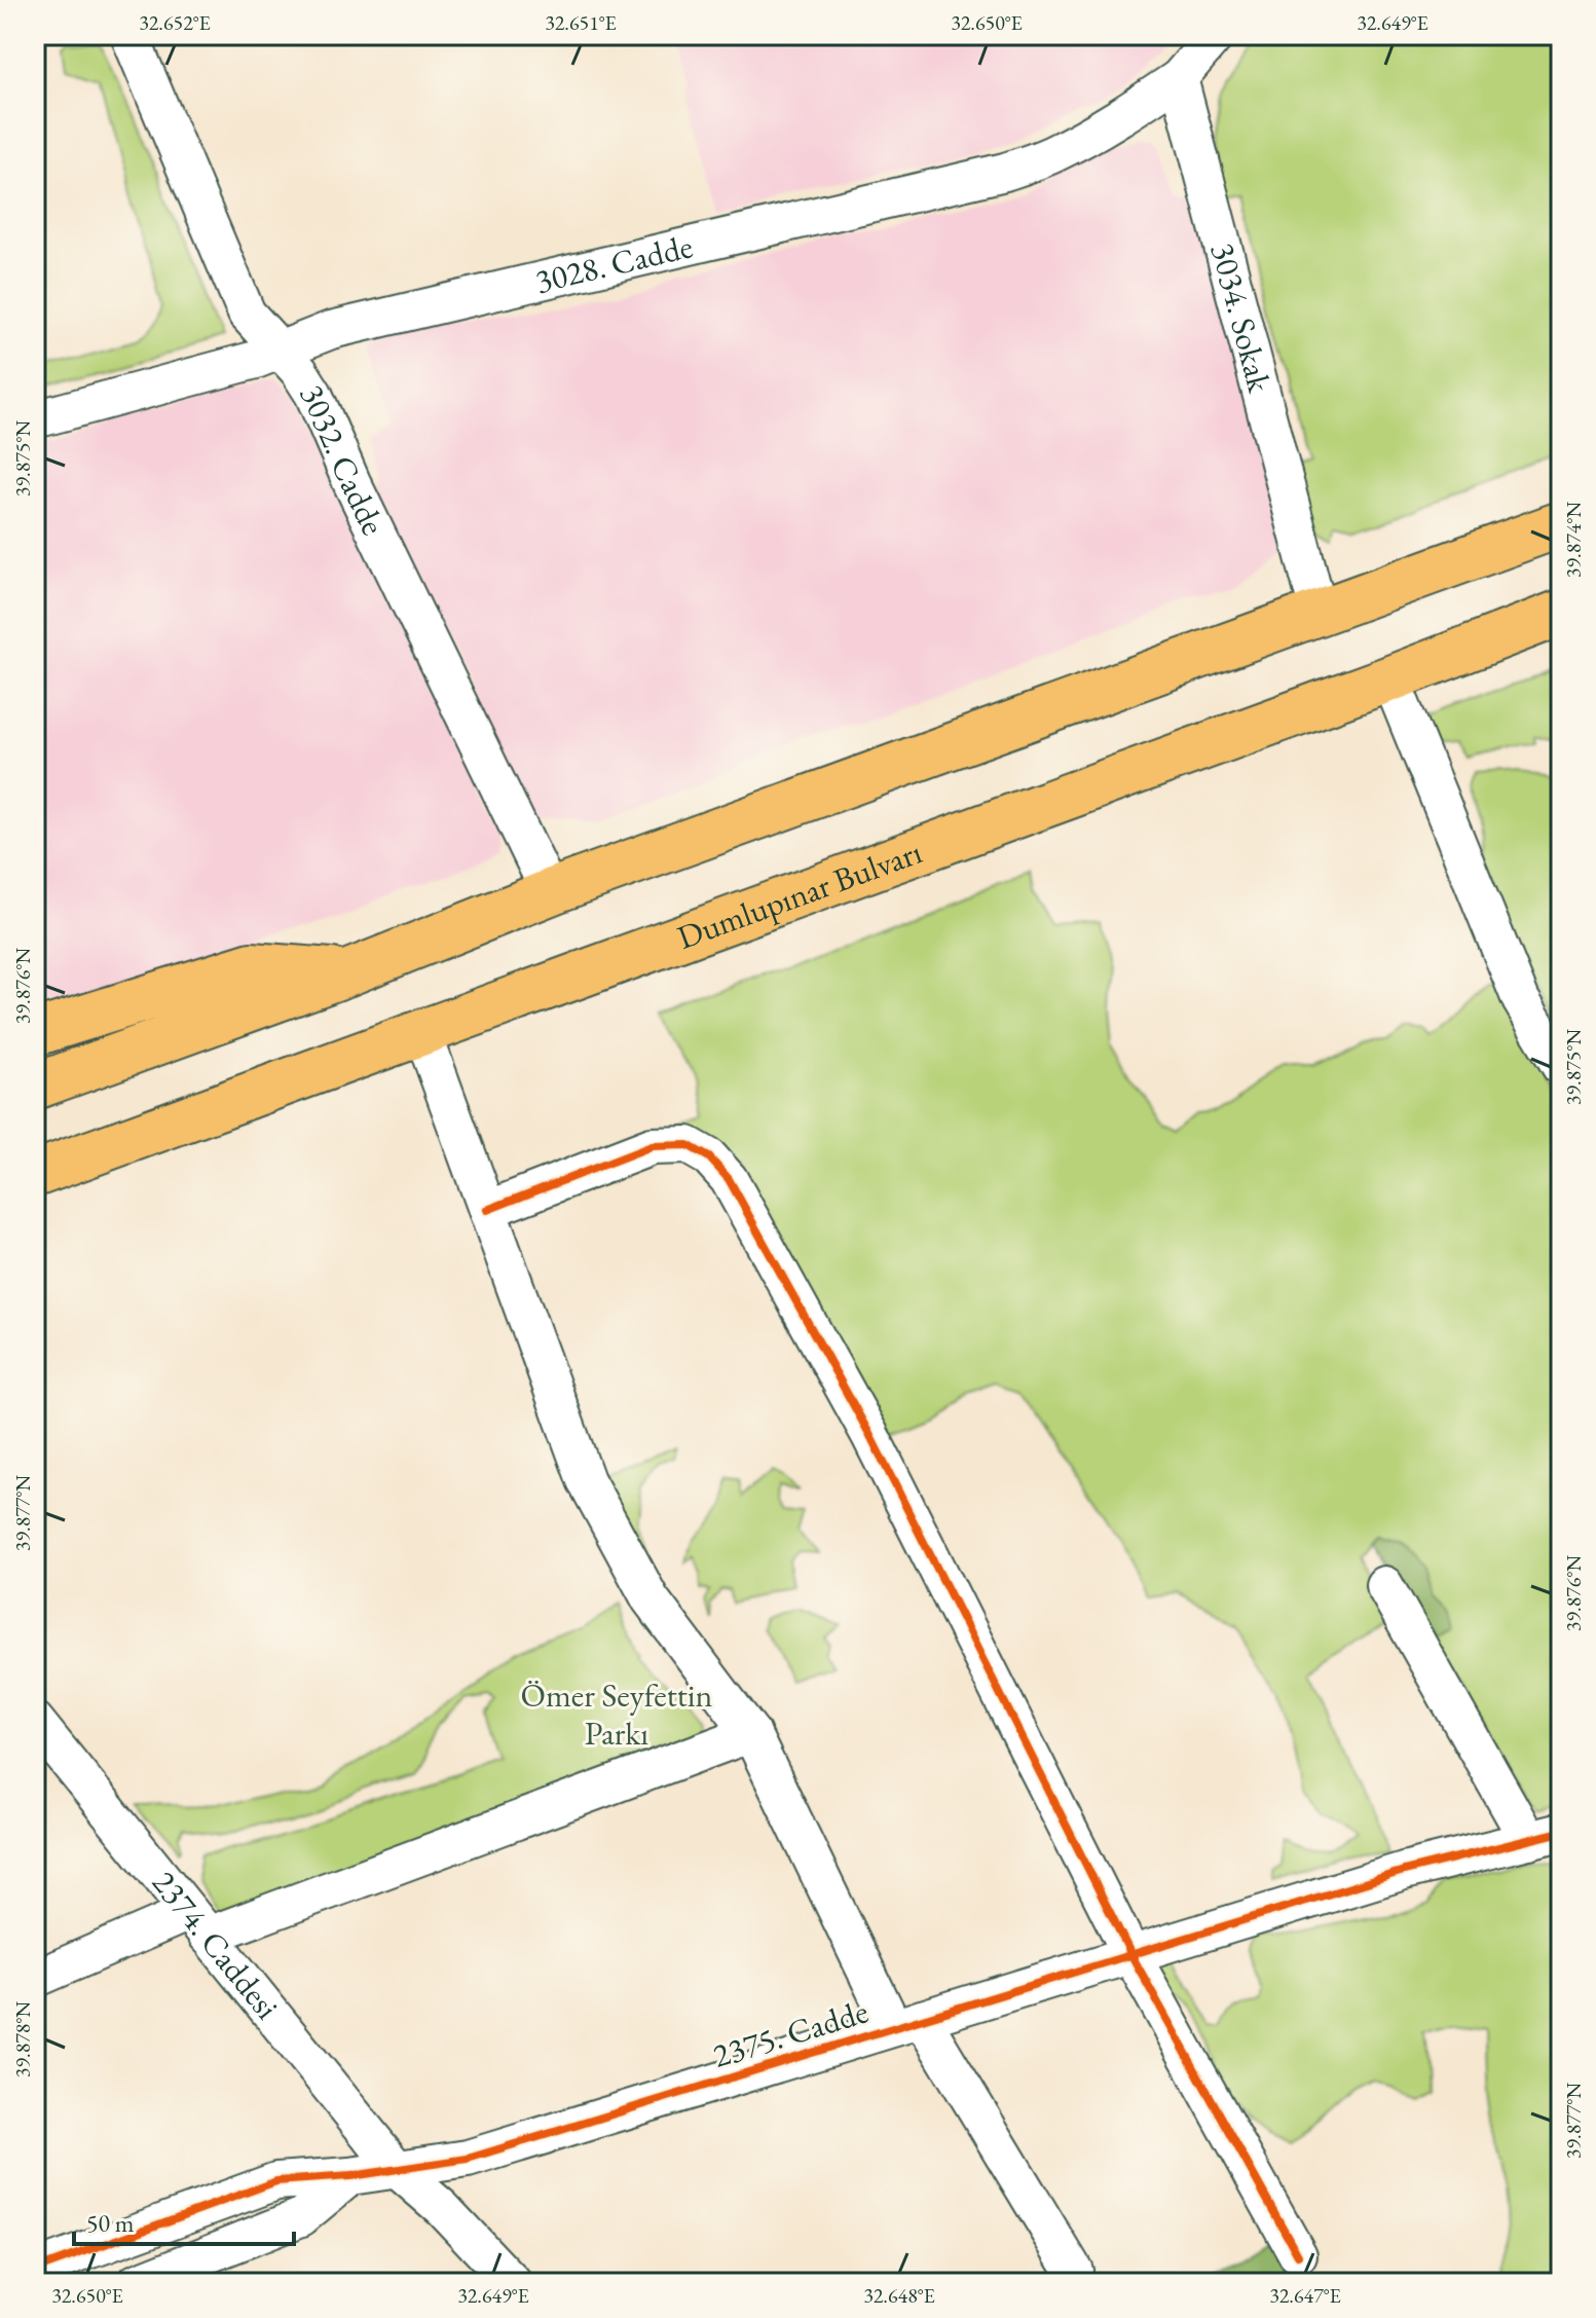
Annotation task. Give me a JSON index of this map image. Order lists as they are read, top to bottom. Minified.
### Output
{"streets":{"highway":["Dumlupınar Bulvarı"],"street":["3028. Cadde","3034. Sokak","3032. Cadde","2374. Caddesi","2375. Cadde"]},"crossings":[["3028. Cadde","3034. Sokak"],["3028. Cadde","3032. Cadde"],["2374. Caddesi","2375. Cadde"]],"parks":["Ömer Seyfettin Parkı"],"scale_bar":"50 m","coordinates":["32.652°E","32.651°E","32.650°E","32.649°E","39.875°N","39.874°N","39.876°N","39.877°N","39.878°N","32.648°E","32.647°E"]}
